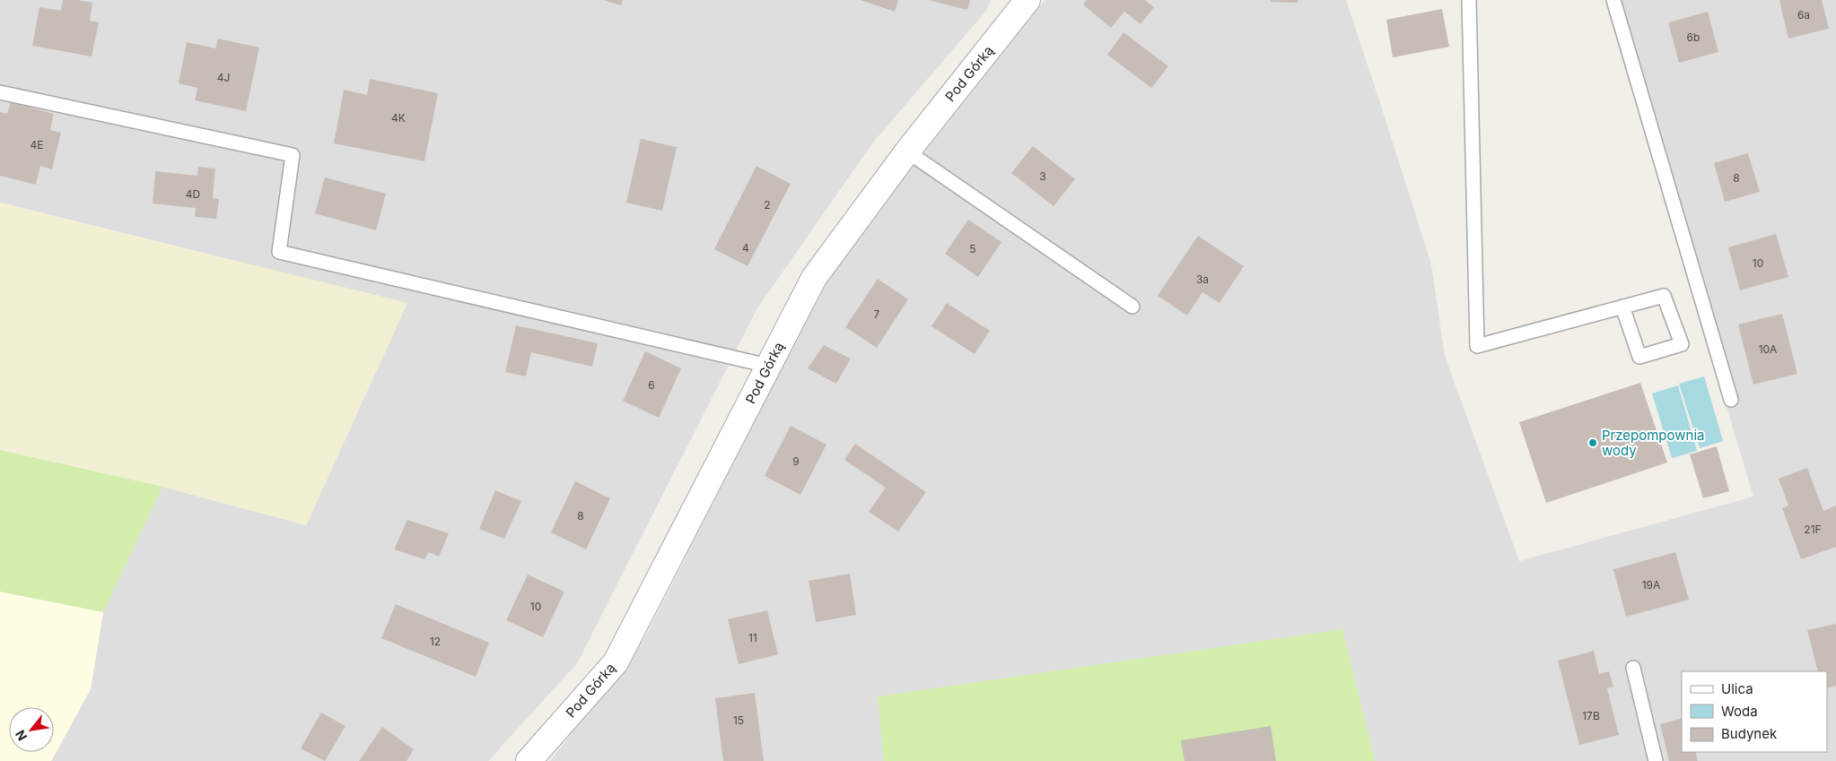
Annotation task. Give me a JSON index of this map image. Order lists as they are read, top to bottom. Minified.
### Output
{"streets":{"street":["Pod Górką"]},"places":["Przepompownia wody"],"house_numbers":["6a","6b","4J","4K","4E","3","8","4D","2","4","5","10","3a","7","10A","6","9","8","21F","19A","10","11","12","17B","15"],"legend":["Ulica","Woda","Budynek"],"north":"bottom left"}
